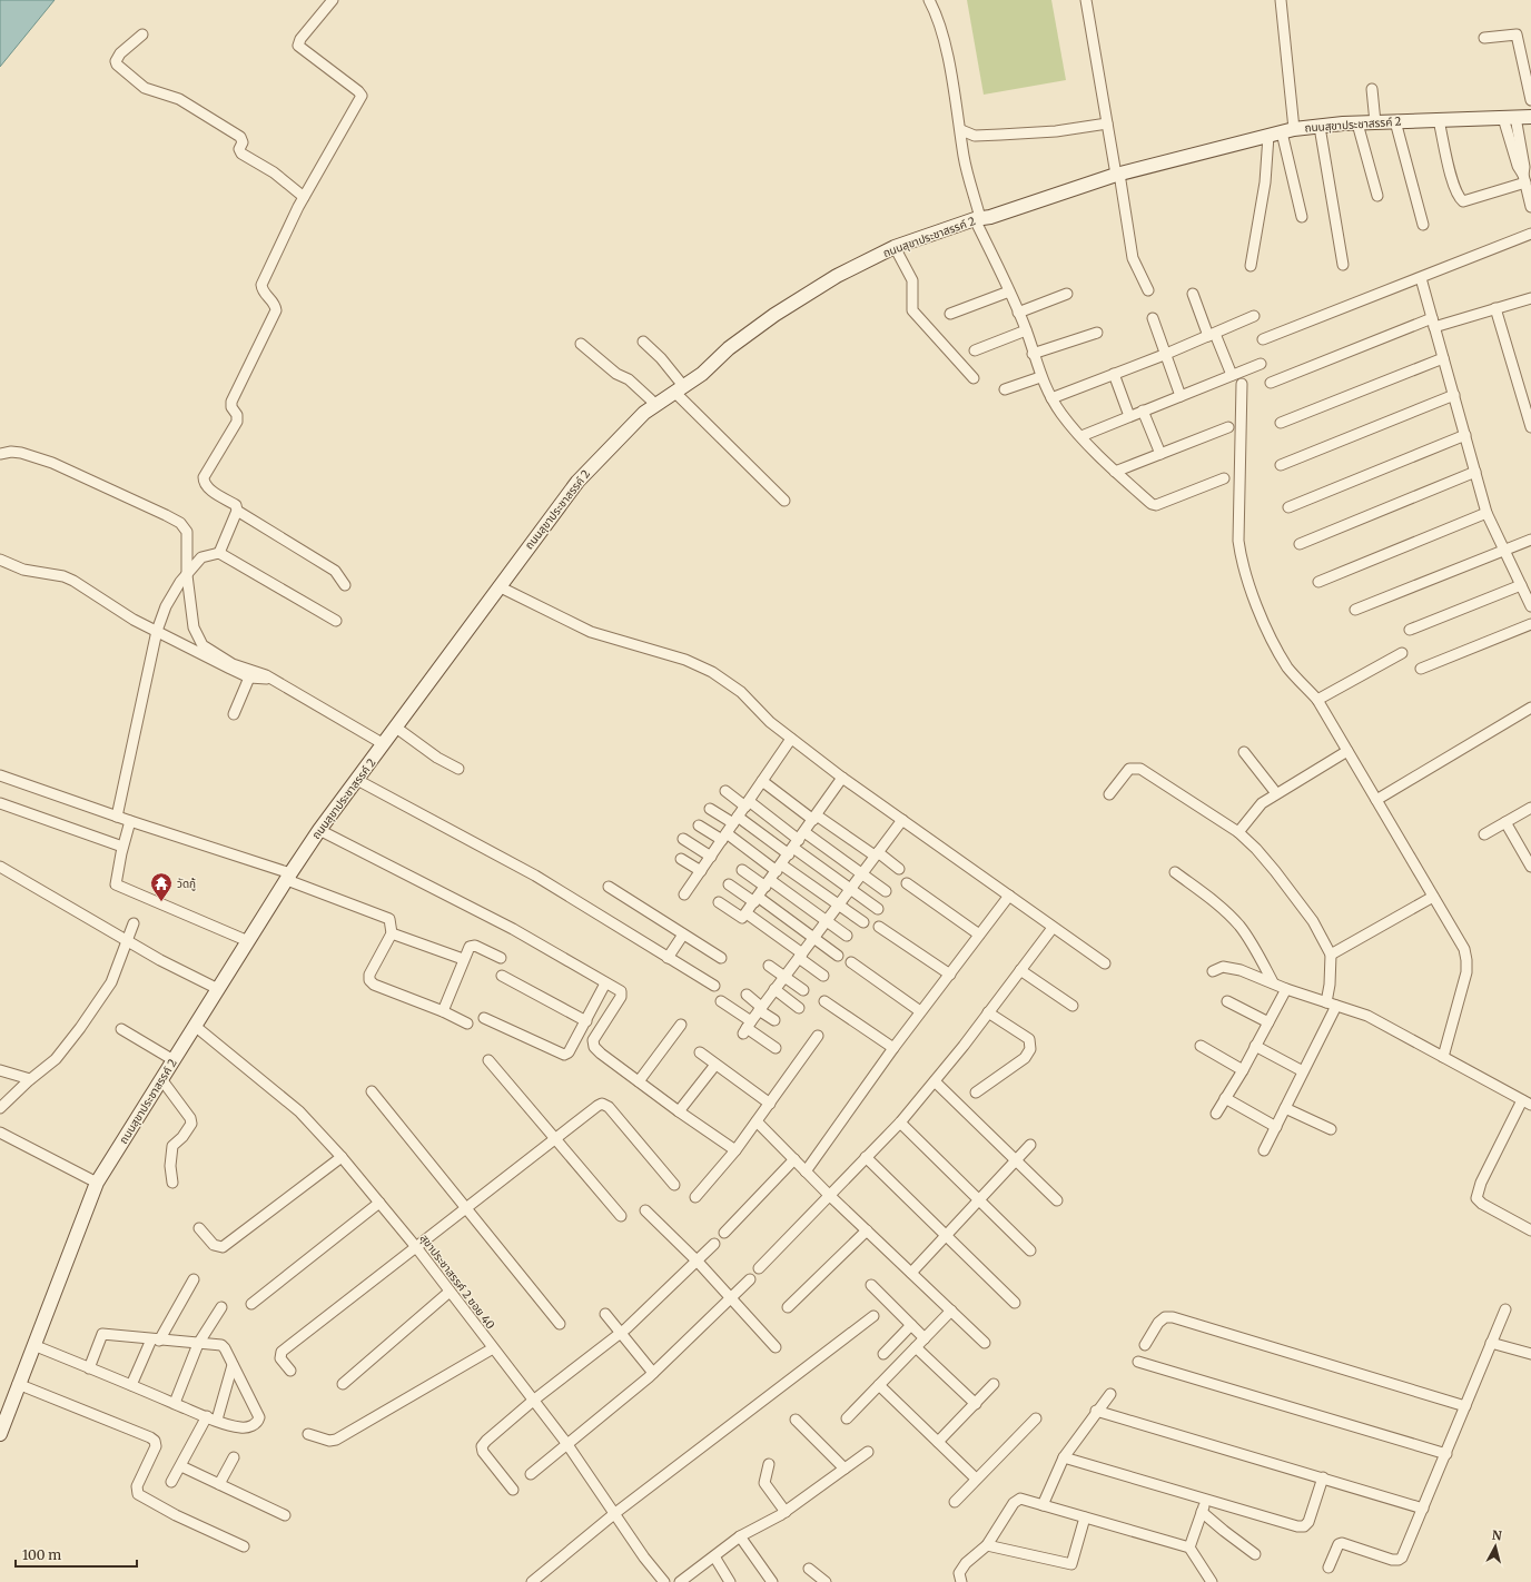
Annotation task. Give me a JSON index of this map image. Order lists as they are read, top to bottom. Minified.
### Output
{"streets":{"street":["ถนนสุขาประชาสรรค์ 2","สุขาประชาสรรค์ 2 ซอย 40"]},"crossings":[["ถนนสุขาประชาสรรค์ 2","สุขาประชาสรรค์ 2 ซอย 40"]],"places":{"temple":["วัดกู้"]},"scale_bar":"100 m","north":"top"}
